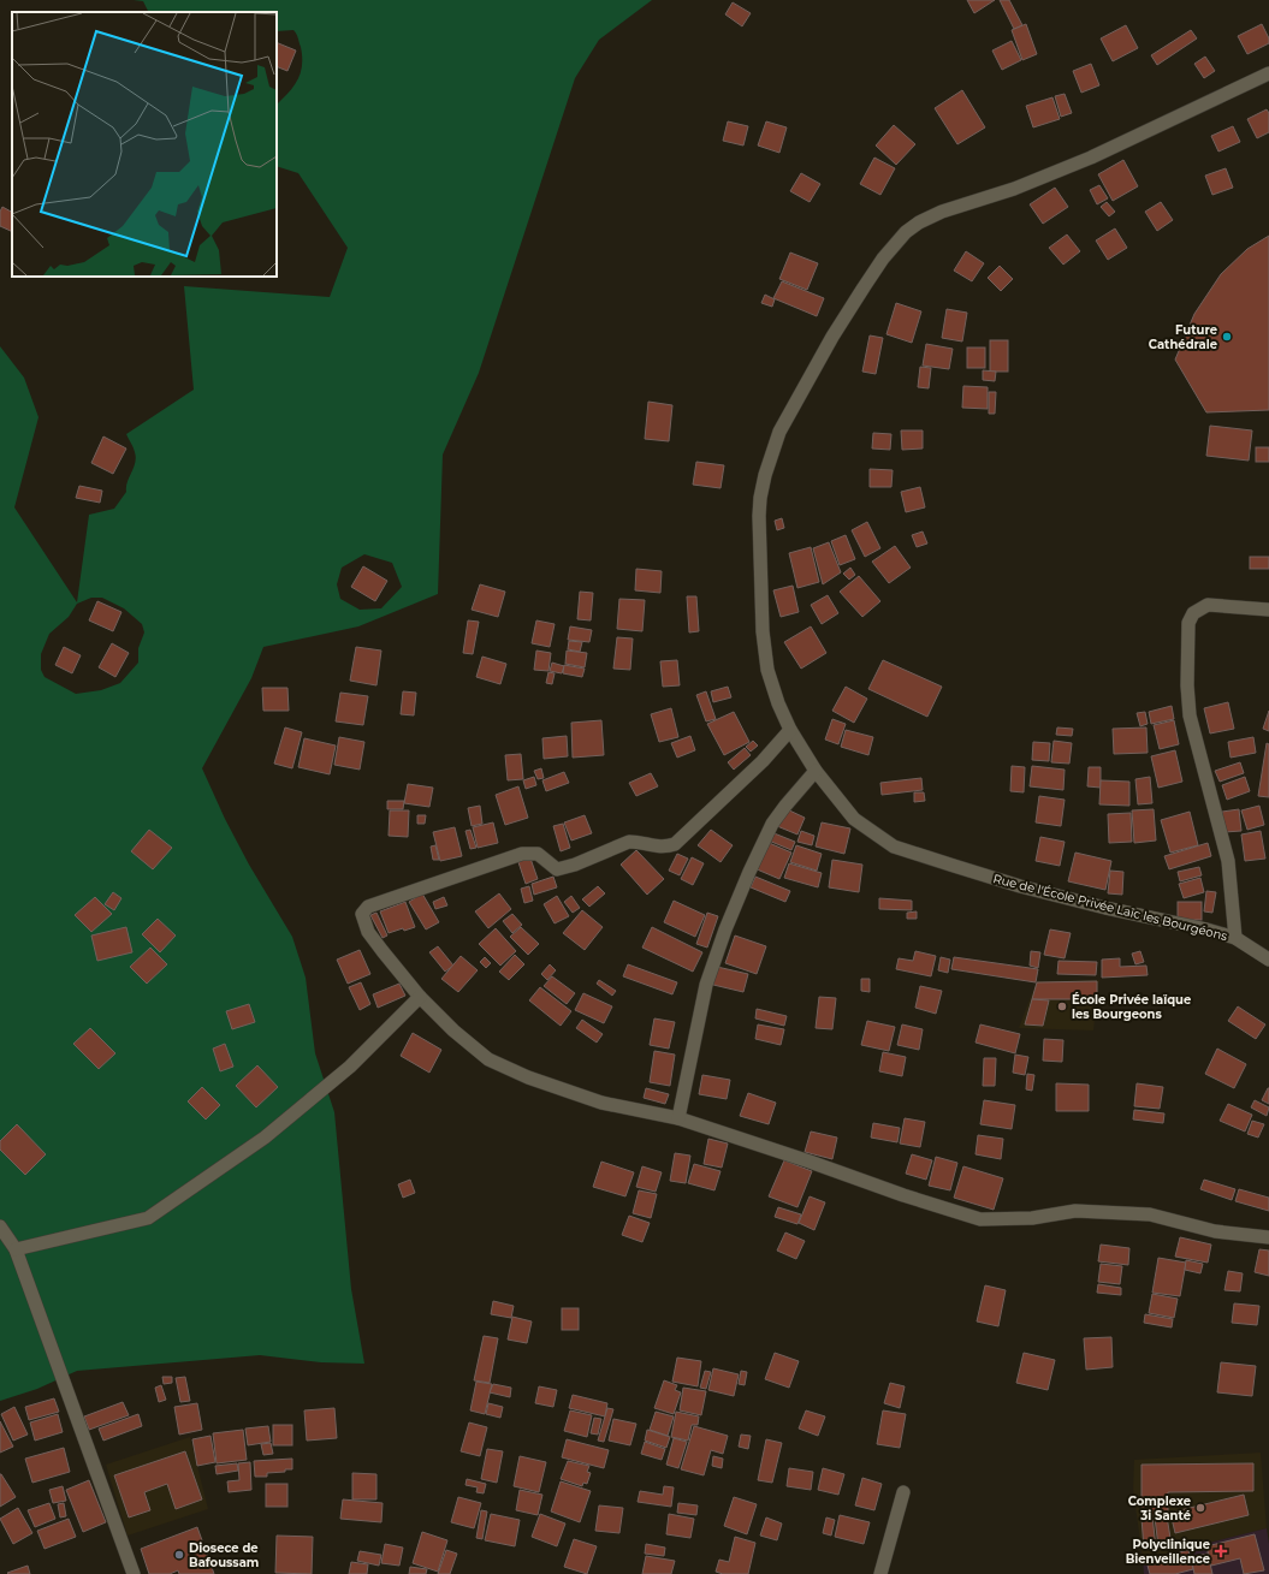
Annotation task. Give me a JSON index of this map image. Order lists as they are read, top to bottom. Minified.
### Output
{"streets":{"street":["Rue de l'École Privée Laïc les Bourgéons"]},"places":{"other":["Future Cathédrale","École Privée laïque les Bourgeons","Complexe 3i Santé","Diosece de Bafoussam"],"health":["Polyclinique Bienveillence"]}}
